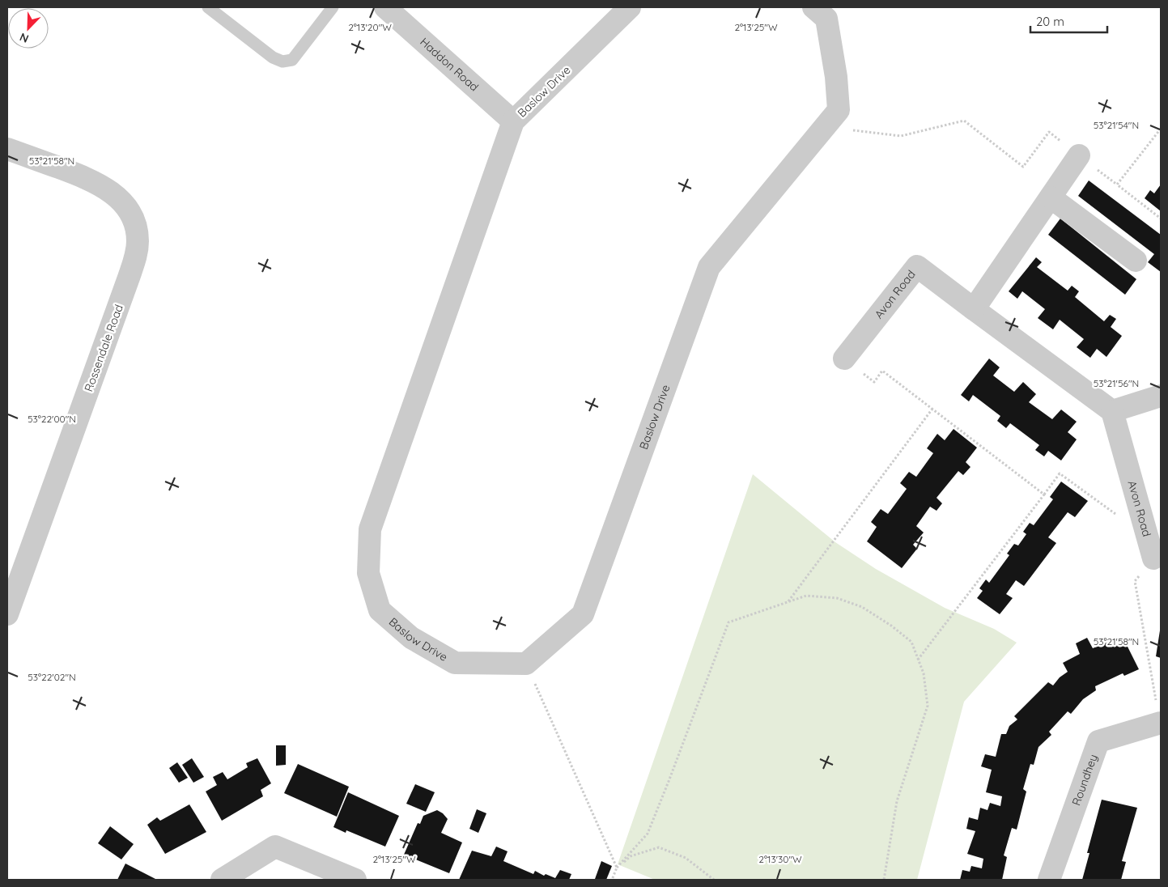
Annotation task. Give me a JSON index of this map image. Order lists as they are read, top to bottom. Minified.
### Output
{"streets":{"street":["Haddon Road","Baslow Drive","Avon Road","Rossendale Road","Roundhey"]},"crossings":[["Haddon Road","Baslow Drive"]],"scale_bar":"20 m","north":"bottom left","coordinates":["2°13'20\"W","2°13'25\"W","53°21'54\"N","53°21'58\"N","53°21'56\"N","53°22'00\"N","53°22'02\"N","2°13'30\"W"]}
